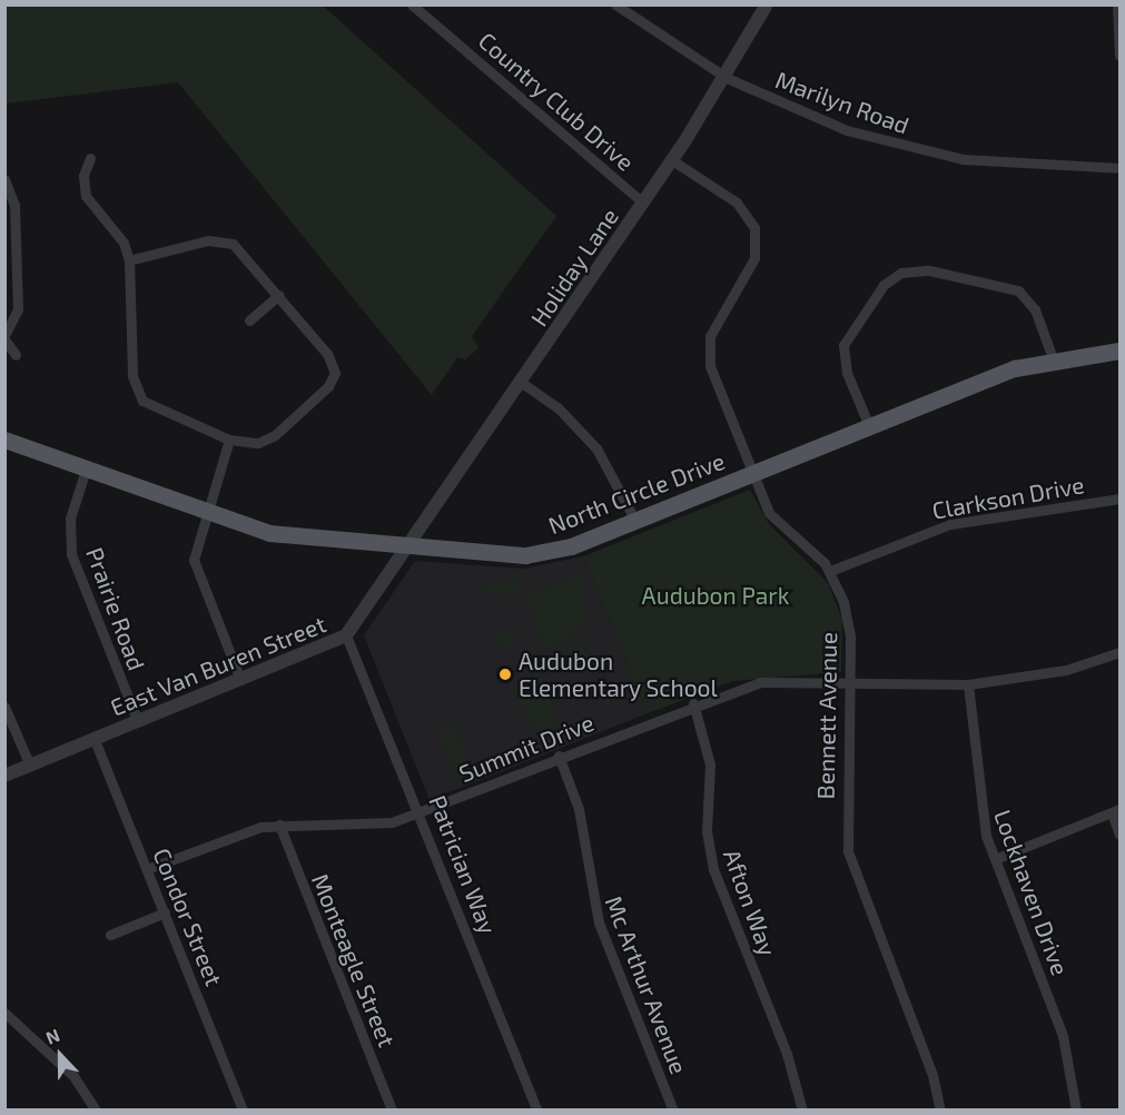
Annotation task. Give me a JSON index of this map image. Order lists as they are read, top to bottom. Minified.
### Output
{"streets":{"main road":["North Circle Drive"],"street":["Country Club Drive","Marilyn Road","Holiday Lane","Clarkson Drive","Prairie Road","East Van Buren Street","Bennett Avenue","Summit Drive","Patrician Way","Lockhaven Drive","Afton Way","Condor Street","Monteagle Street","Mc Arthur Avenue"]},"crossings":[["Country Club Drive","Holiday Lane"],["Marilyn Road","Holiday Lane"],["Holiday Lane","North Circle Drive"],["Holiday Lane","East Van Buren Street"],["Holiday Lane","Bennett Avenue"],["North Circle Drive","Prairie Road"],["North Circle Drive","East Van Buren Street"],["North Circle Drive","Bennett Avenue"],["Clarkson Drive","Bennett Avenue"],["Prairie Road","East Van Buren Street"],["East Van Buren Street","Patrician Way"],["East Van Buren Street","Condor Street"],["Bennett Avenue","Summit Drive"],["Summit Drive","Patrician Way"],["Summit Drive","Lockhaven Drive"],["Summit Drive","Afton Way"],["Summit Drive","Condor Street"],["Summit Drive","Monteagle Street"],["Summit Drive","Mc Arthur Avenue"]],"parks":["Audubon Park"],"places":["Audubon Elementary School"],"north":"top"}
